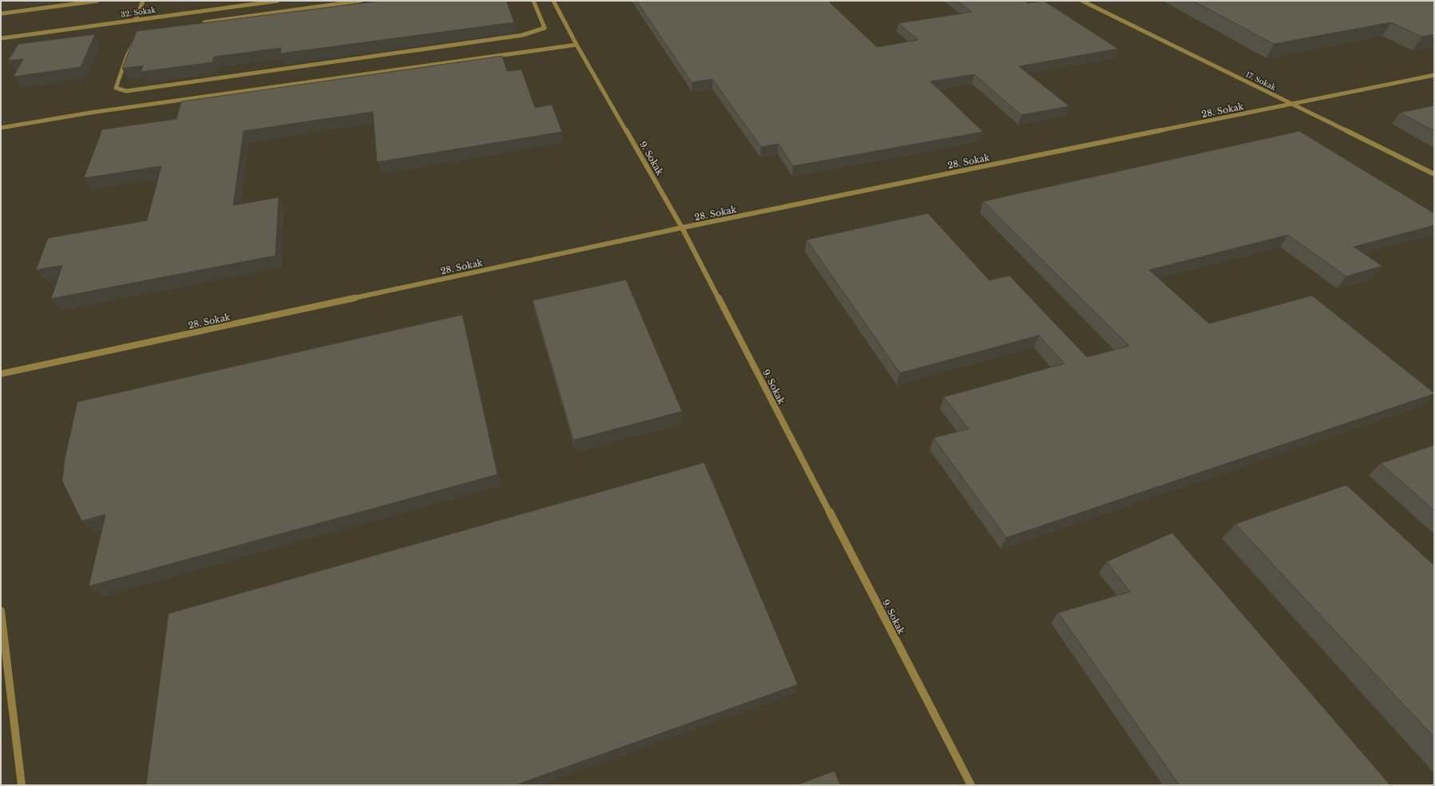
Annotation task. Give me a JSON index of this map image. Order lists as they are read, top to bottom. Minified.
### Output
{"streets":{"street":["32. Sokak","17. Sokak","28. Sokak","9. Sokak"]},"crossings":[["17. Sokak","28. Sokak"],["28. Sokak","9. Sokak"]]}
